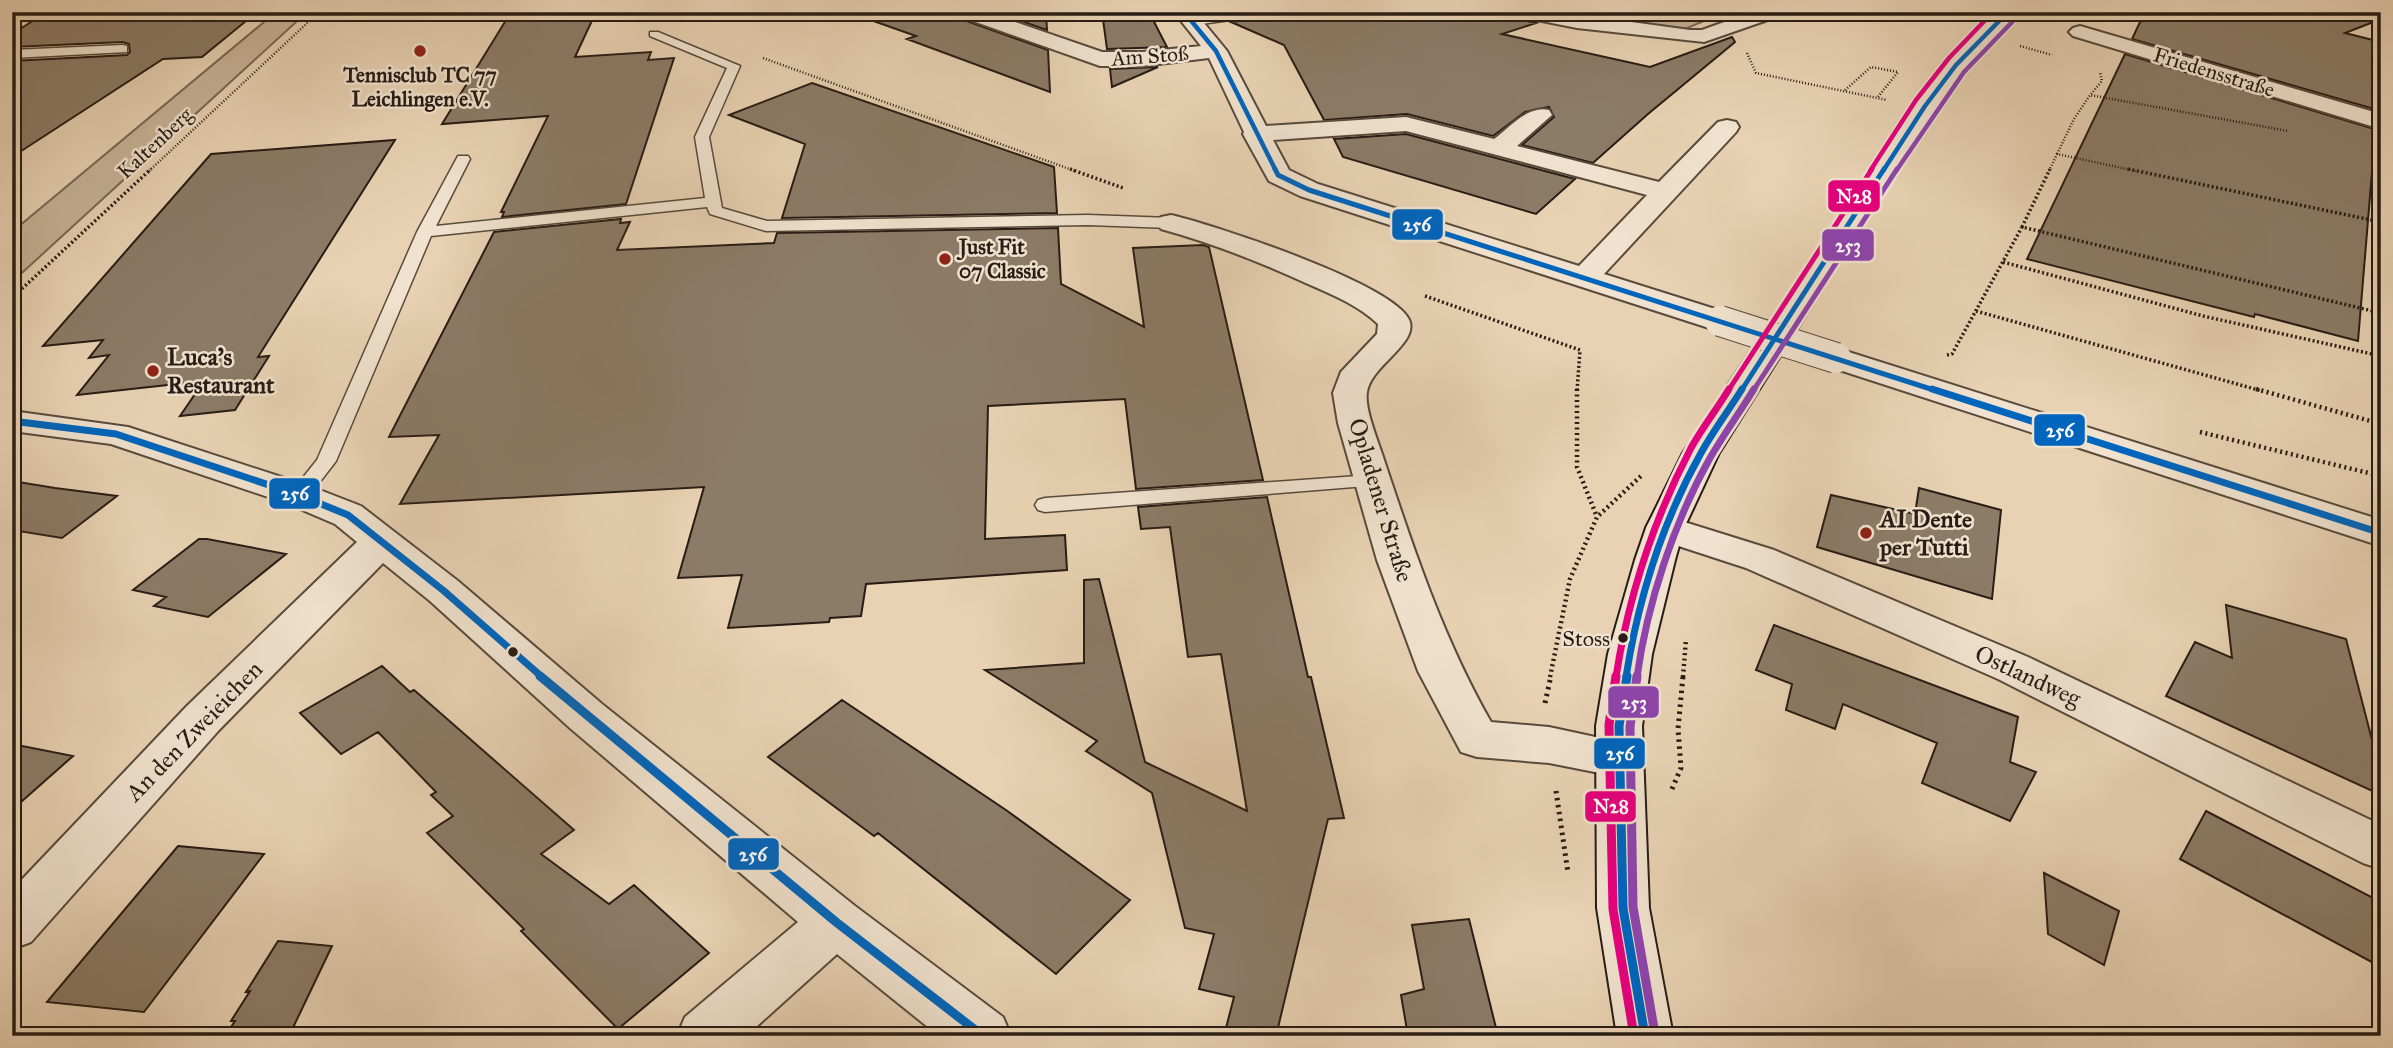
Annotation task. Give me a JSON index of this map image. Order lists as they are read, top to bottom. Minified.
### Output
{"streets":{"street":["Am Stoß","Friedensstraße","Opladener Straße","Ostlandweg","An den Zweieichen"],"path":["Kaltenberg"]},"places":["Tennisclub TC 77 Leichlingen e.V.","Just Fit 07 Classic","Luca's Restaurant","AI Dente per Tutti","Stoss"],"lines":["transit line 256","transit line N28","transit line 253"]}
